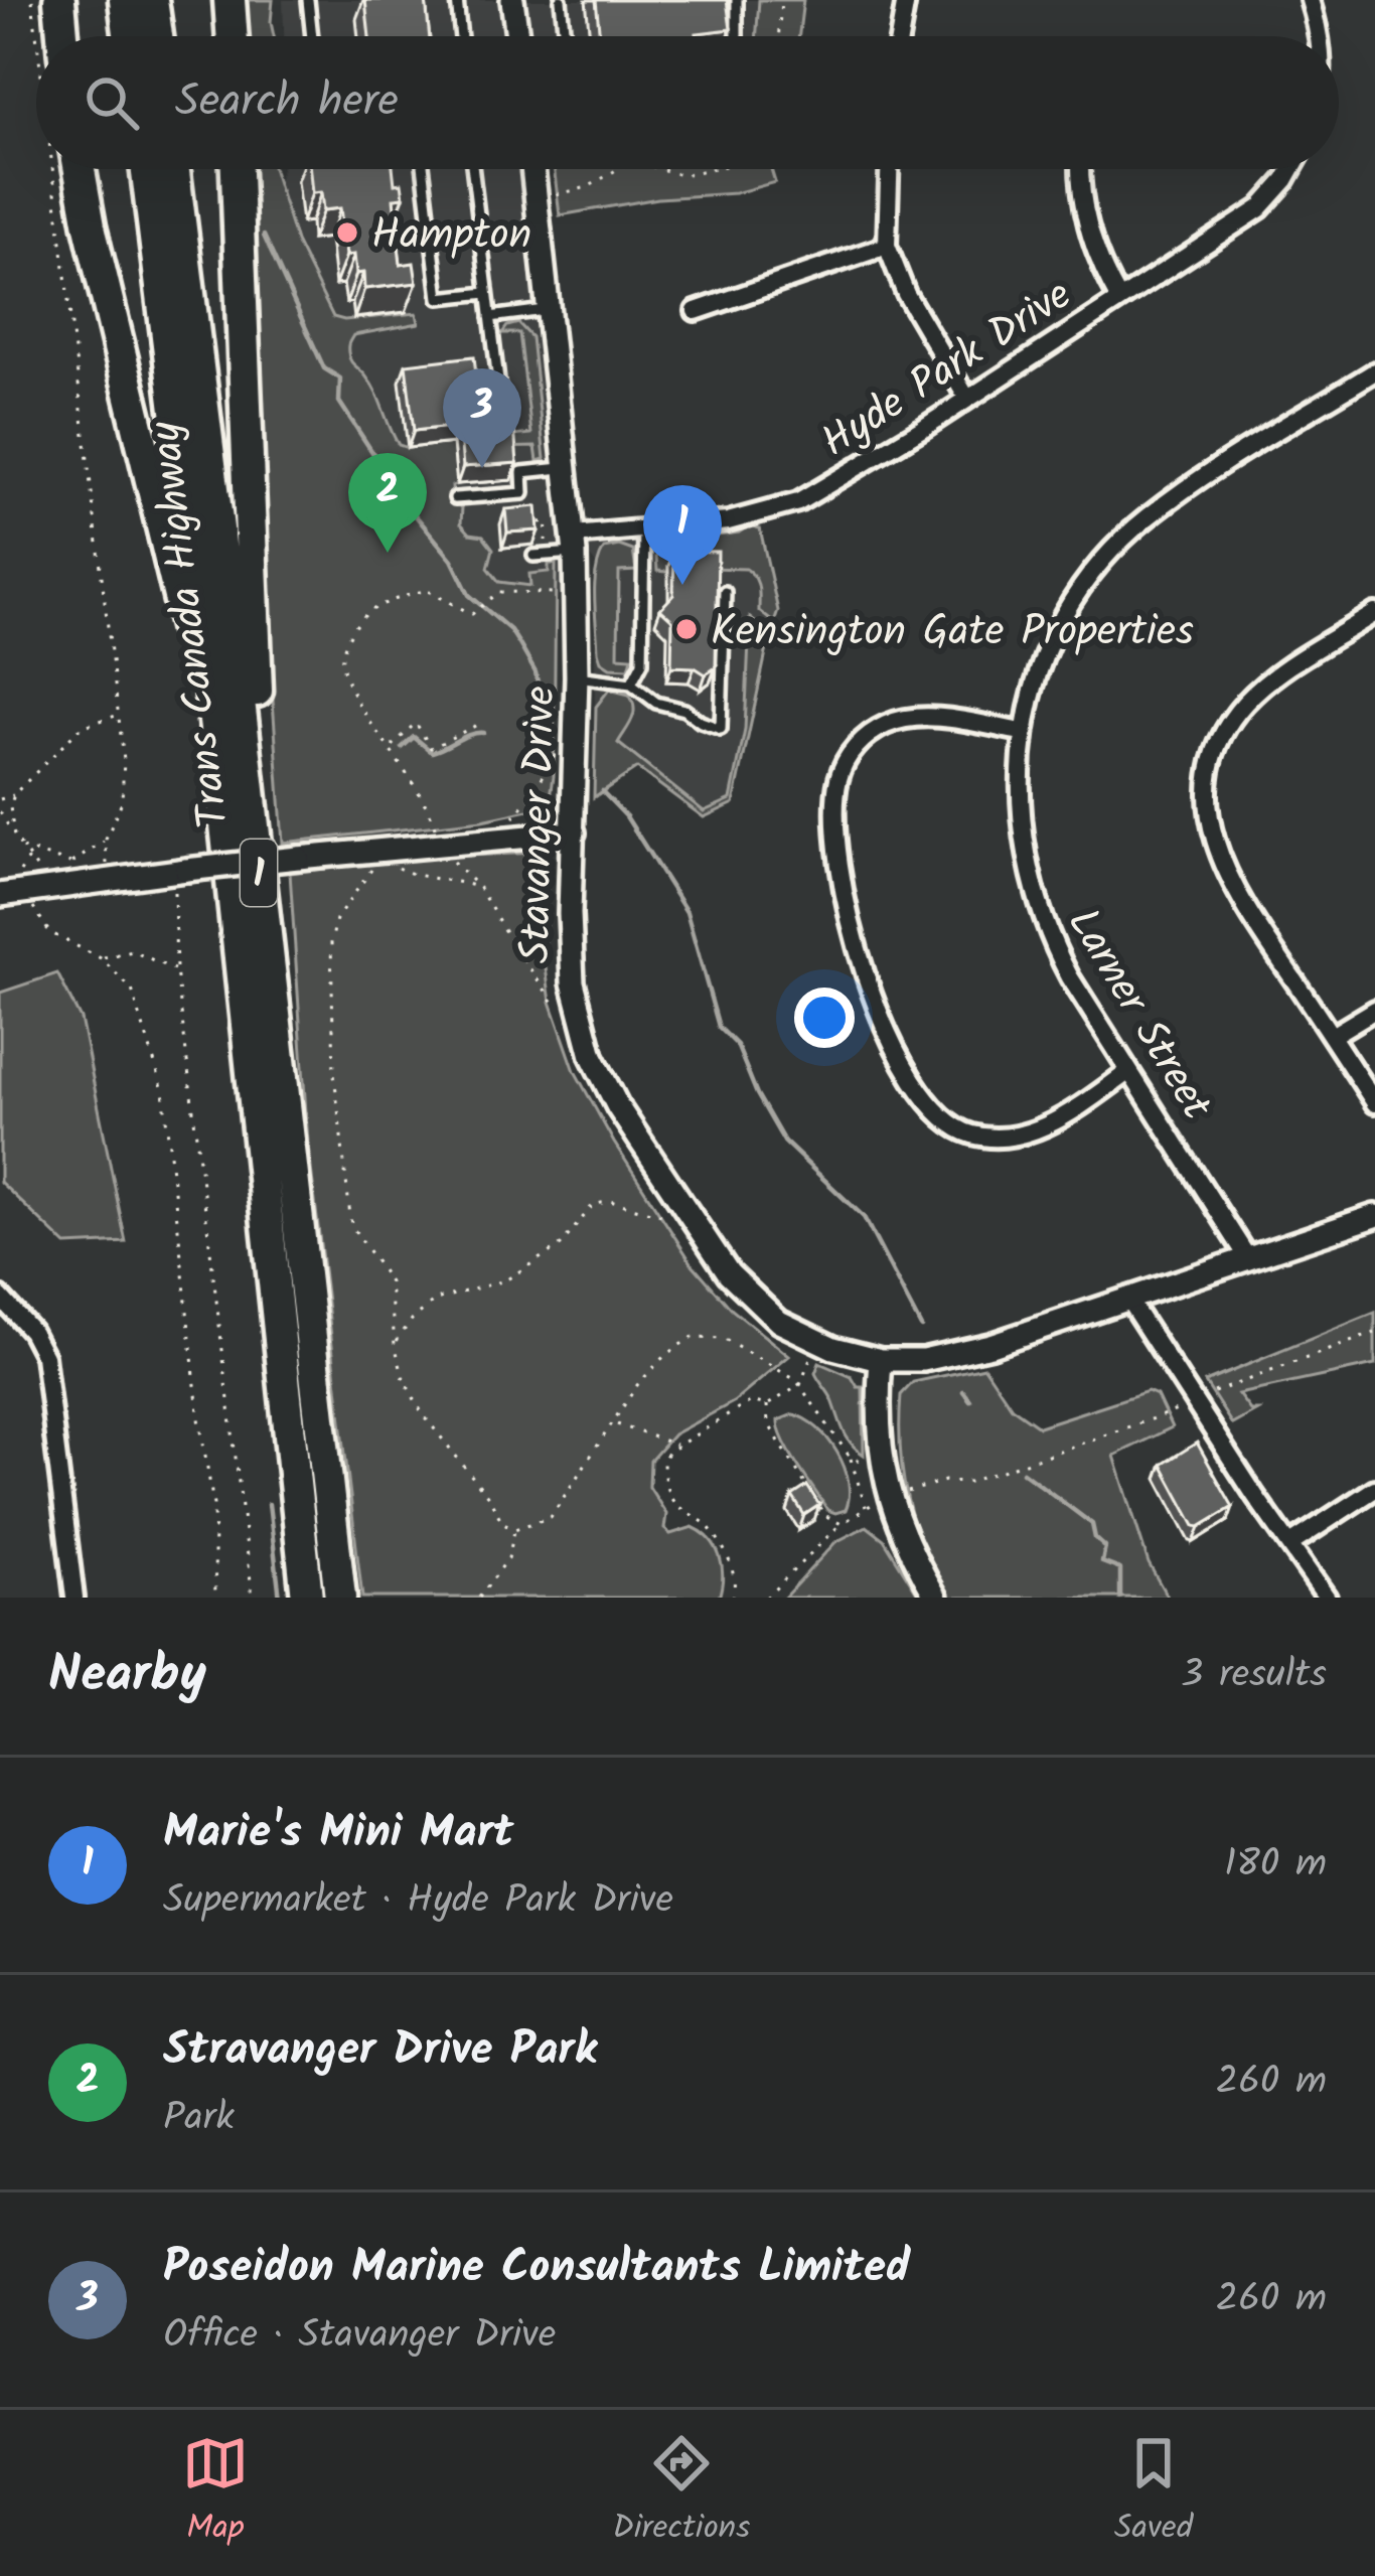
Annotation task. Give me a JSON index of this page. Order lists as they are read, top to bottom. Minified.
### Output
{"streets":{"highway":["Trans Canada Highway","1"],"street":["Hyde Park Drive","Stavanger Drive","Larner Street"]},"crossings":[["Hyde Park Drive","Stavanger Drive"],["Stavanger Drive","Larner Street"]],"places":["Hampton","Kensington Gate Properties"],"page":{"search":"Search here","pins":["3","2","1"],"heading":["Nearby","3 results"],"list":[{"mark":"1","name":"Marie's Mini Mart","note":"Supermarket · Hyde Park Drive","value":"180 m"},{"mark":"2","name":"Stravanger Drive Park","note":"Park","value":"260 m"},{"mark":"3","name":"Poseidon Marine Consultants Limited","note":"Office · Stavanger Drive","value":"260 m"}],"nav":["Map","Directions","Saved"]}}
